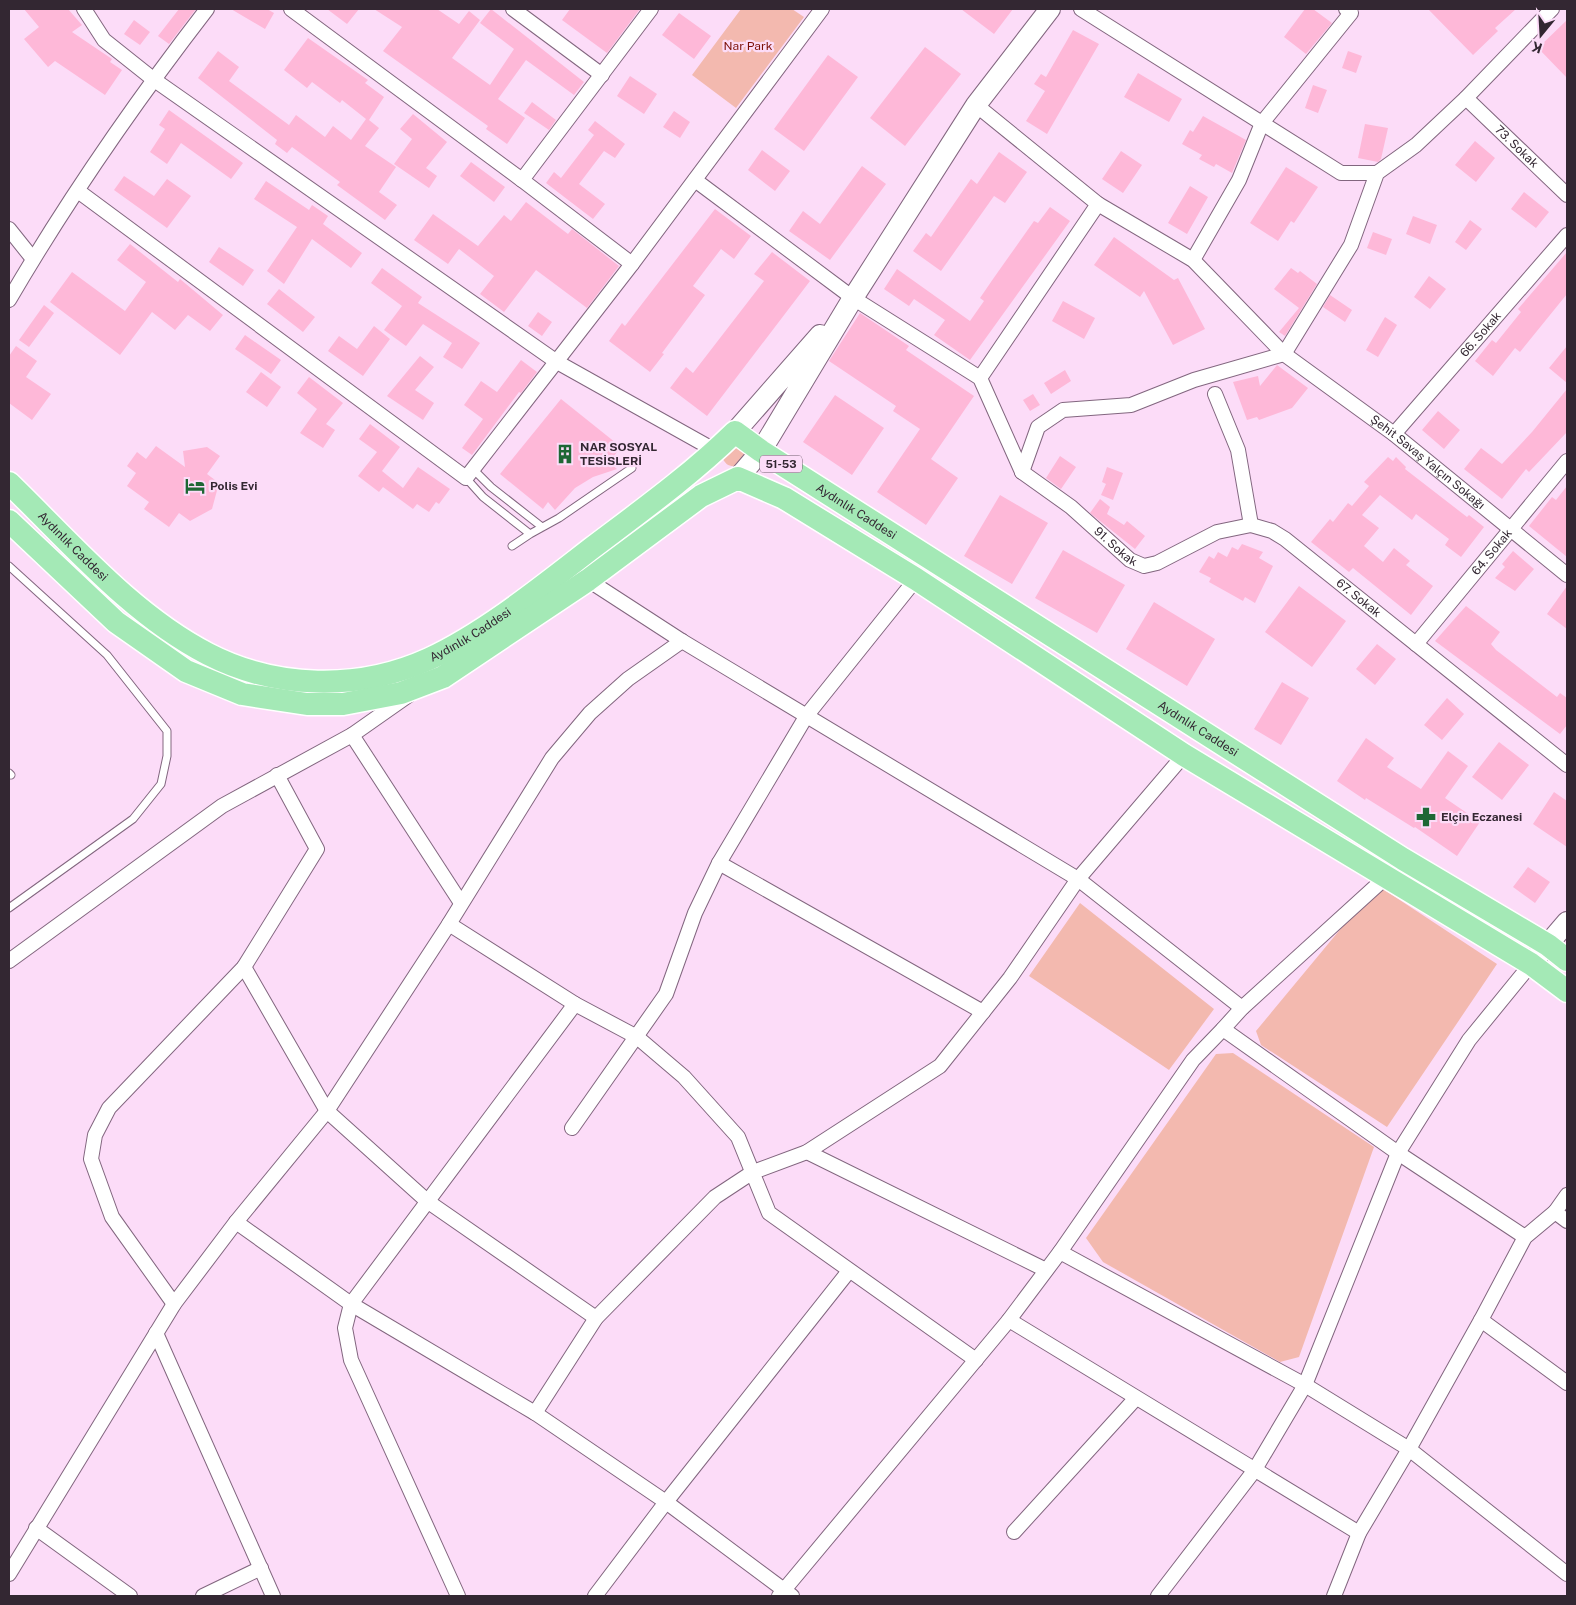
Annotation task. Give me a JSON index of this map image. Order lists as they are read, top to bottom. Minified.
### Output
{"streets":{"main road":["51-53","Aydınlık Caddesi"],"street":["73. Sokak","66. Sokak","Şehit Savaş Yalçın Sokağı","91. Sokak","64. Sokak","67. Sokak"]},"crossings":[["66. Sokak","Şehit Savaş Yalçın Sokağı"],["Şehit Savaş Yalçın Sokağı","64. Sokak"],["51-53","Aydınlık Caddesi"],["91. Sokak","67. Sokak"],["64. Sokak","67. Sokak"]],"parks":["Nar Park"],"places":{"building":["NAR SOSYAL TESİSLERİ"],"hotel":["Polis Evi"],"pharmacy":["Elçin Eczanesi"]},"north":"bottom"}
